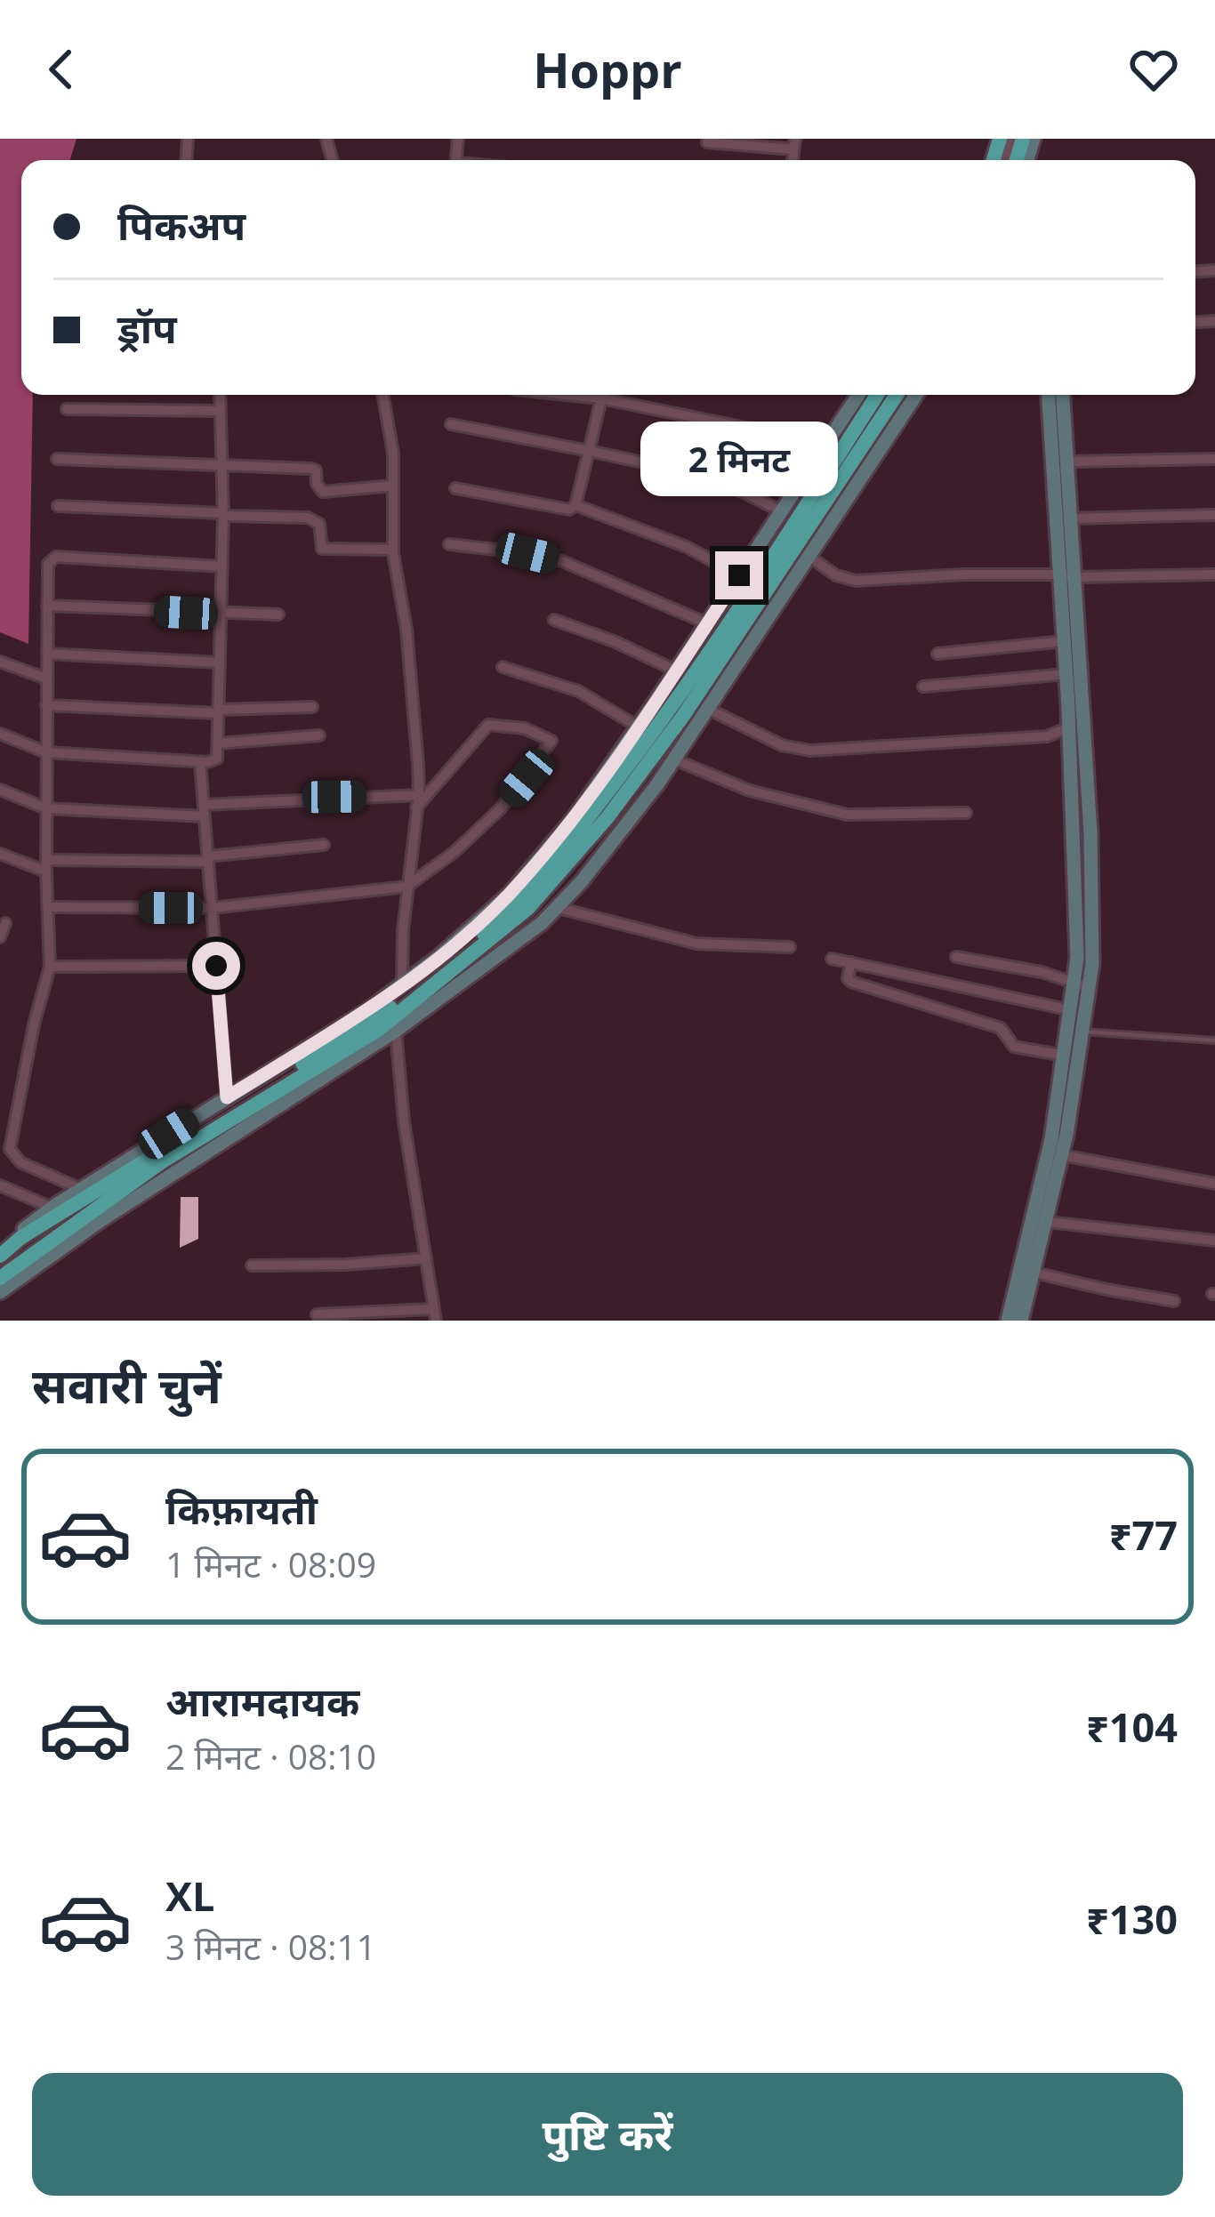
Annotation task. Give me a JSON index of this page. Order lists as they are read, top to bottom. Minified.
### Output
{"page":{"header":"Hoppr","banner":["पिकअप","ड्रॉप"],"bubble":"2 मिनट","heading":"सवारी चुनें","list":[{"name":"किफ़ायती","note":"1 मिनट · 08:09","value":"₹77"},{"name":"आरामदायक","note":"2 मिनट · 08:10","value":"₹104"},{"name":"XL","note":"3 मिनट · 08:11","value":"₹130"}],"buttons":"पुष्टि करें"}}
